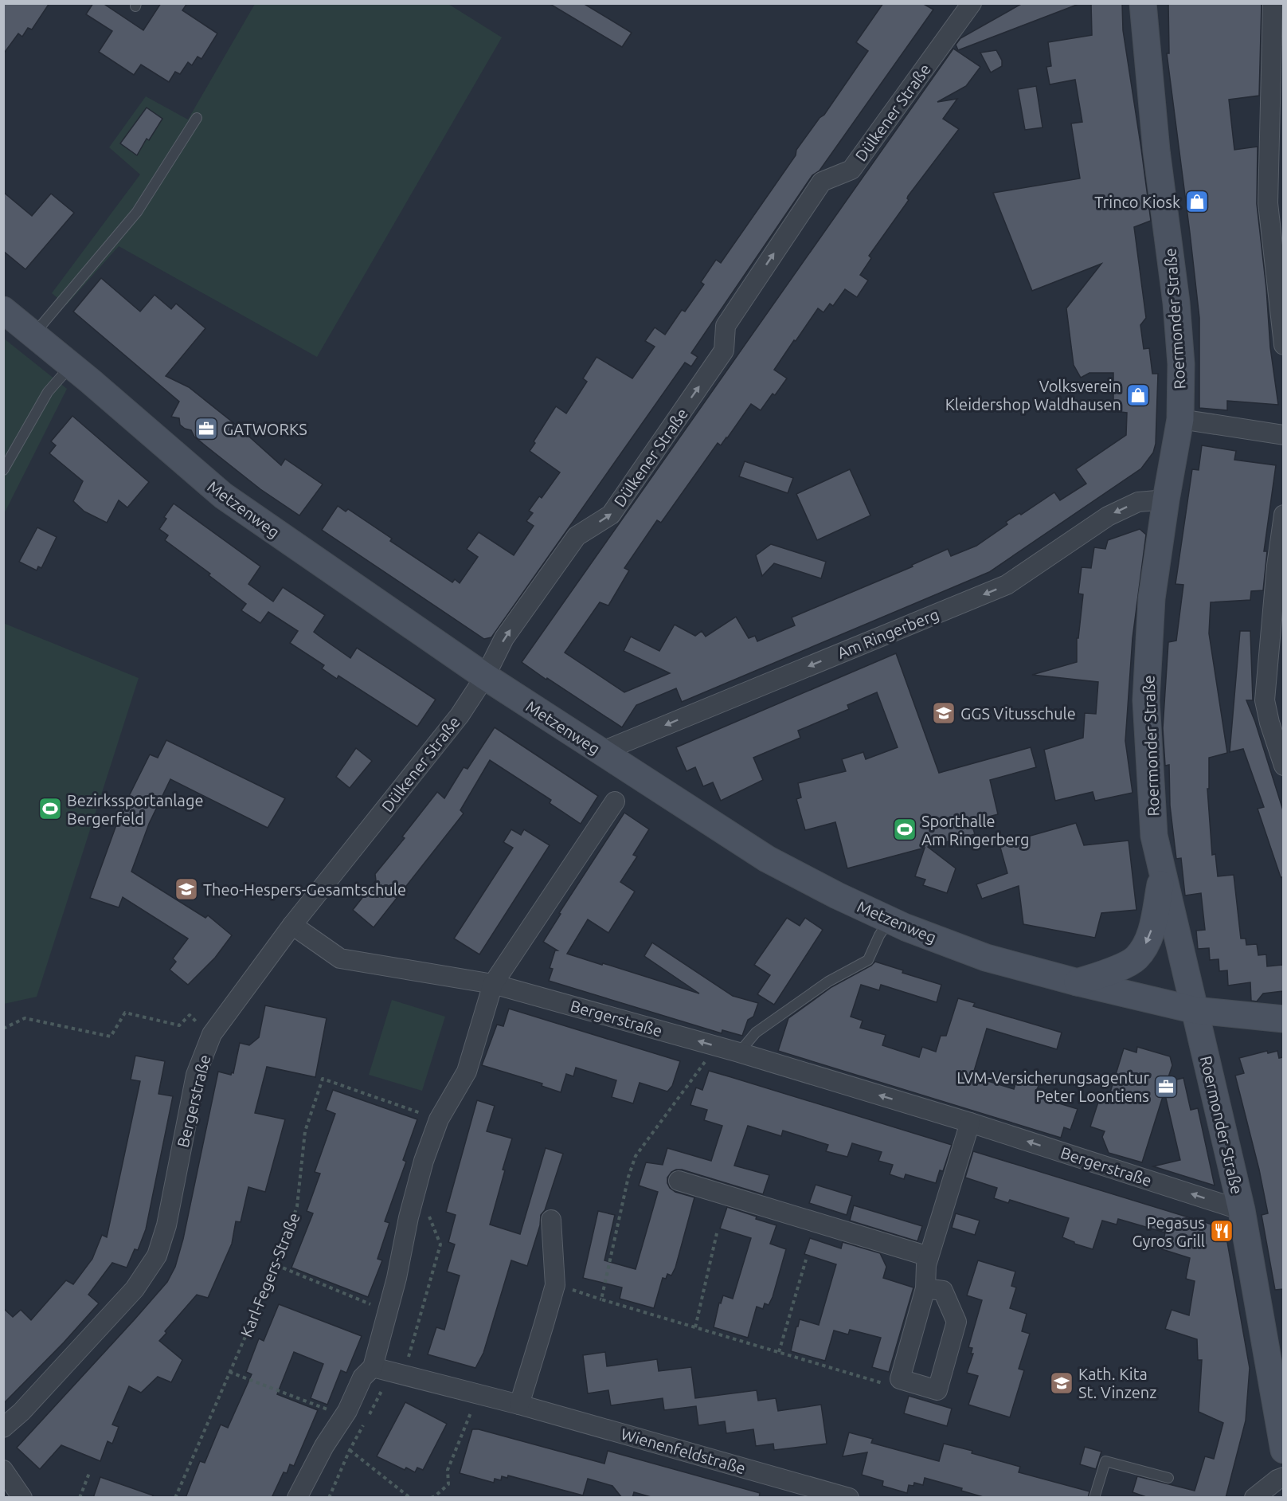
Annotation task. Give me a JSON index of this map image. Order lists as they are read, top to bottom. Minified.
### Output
{"streets":{"main road":["Roermonder Straße","Metzenweg"],"street":["Dülkener Straße","Am Ringerberg","Bergerstraße","Wienenfeldstraße"],"path":["Karl-Fegers-Straße"]},"crossings":[["Dülkener Straße","Metzenweg"],["Dülkener Straße","Bergerstraße"],["Roermonder Straße","Metzenweg"],["Roermonder Straße","Am Ringerberg"],["Roermonder Straße","Bergerstraße"],["Metzenweg","Am Ringerberg"]],"one_way":["Dülkener Straße","Am Ringerberg"],"places":{"shop":["Trinco Kiosk","Volksverein Kleidershop Waldhausen"],"office":["GATWORKS","LVM-Versicherungsagentur Peter Loontiens"],"school or university":["GGS Vitusschule","Theo-Hespers-Gesamtschule","Kath. Kita St. Vinzenz"],"sports":["Bezirkssportanlage Bergerfeld","Sporthalle Am Ringerberg"],"restaurant":["Pegasus Gyros Grill"]}}
